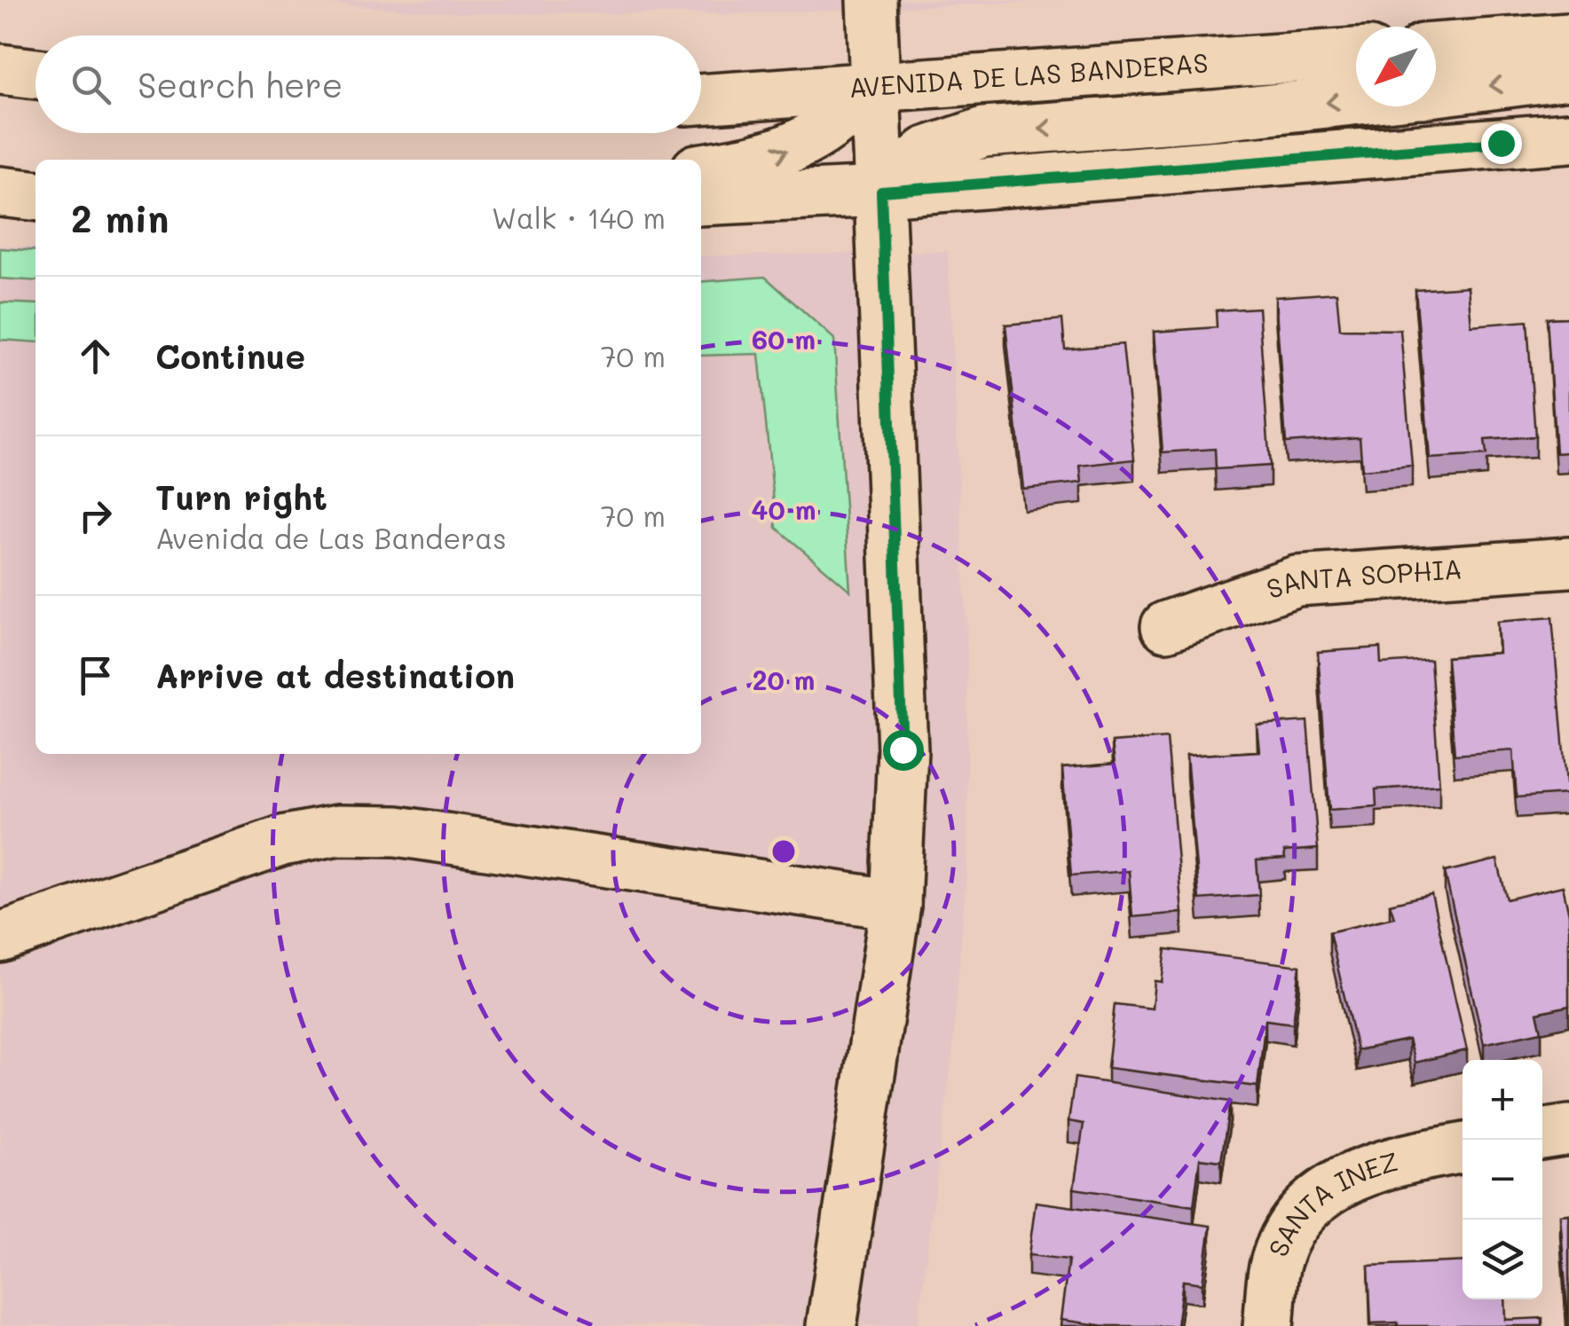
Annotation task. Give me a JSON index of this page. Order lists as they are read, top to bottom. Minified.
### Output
{"streets":{"main road":["AVENIDA DE LAS BANDERAS","SANTA SOPHIA","SANTA INEZ"]},"north":"bottom left","page":{"search":"Search here","heading":["2 min","Walk · 140 m"],"list":[["Continue","70 m"],["Turn right","Avenida de Las Banderas","70 m"],"Arrive at destination"],"map_buttons":["+","−"]},"rings":["60 m","40 m","20 m"]}
